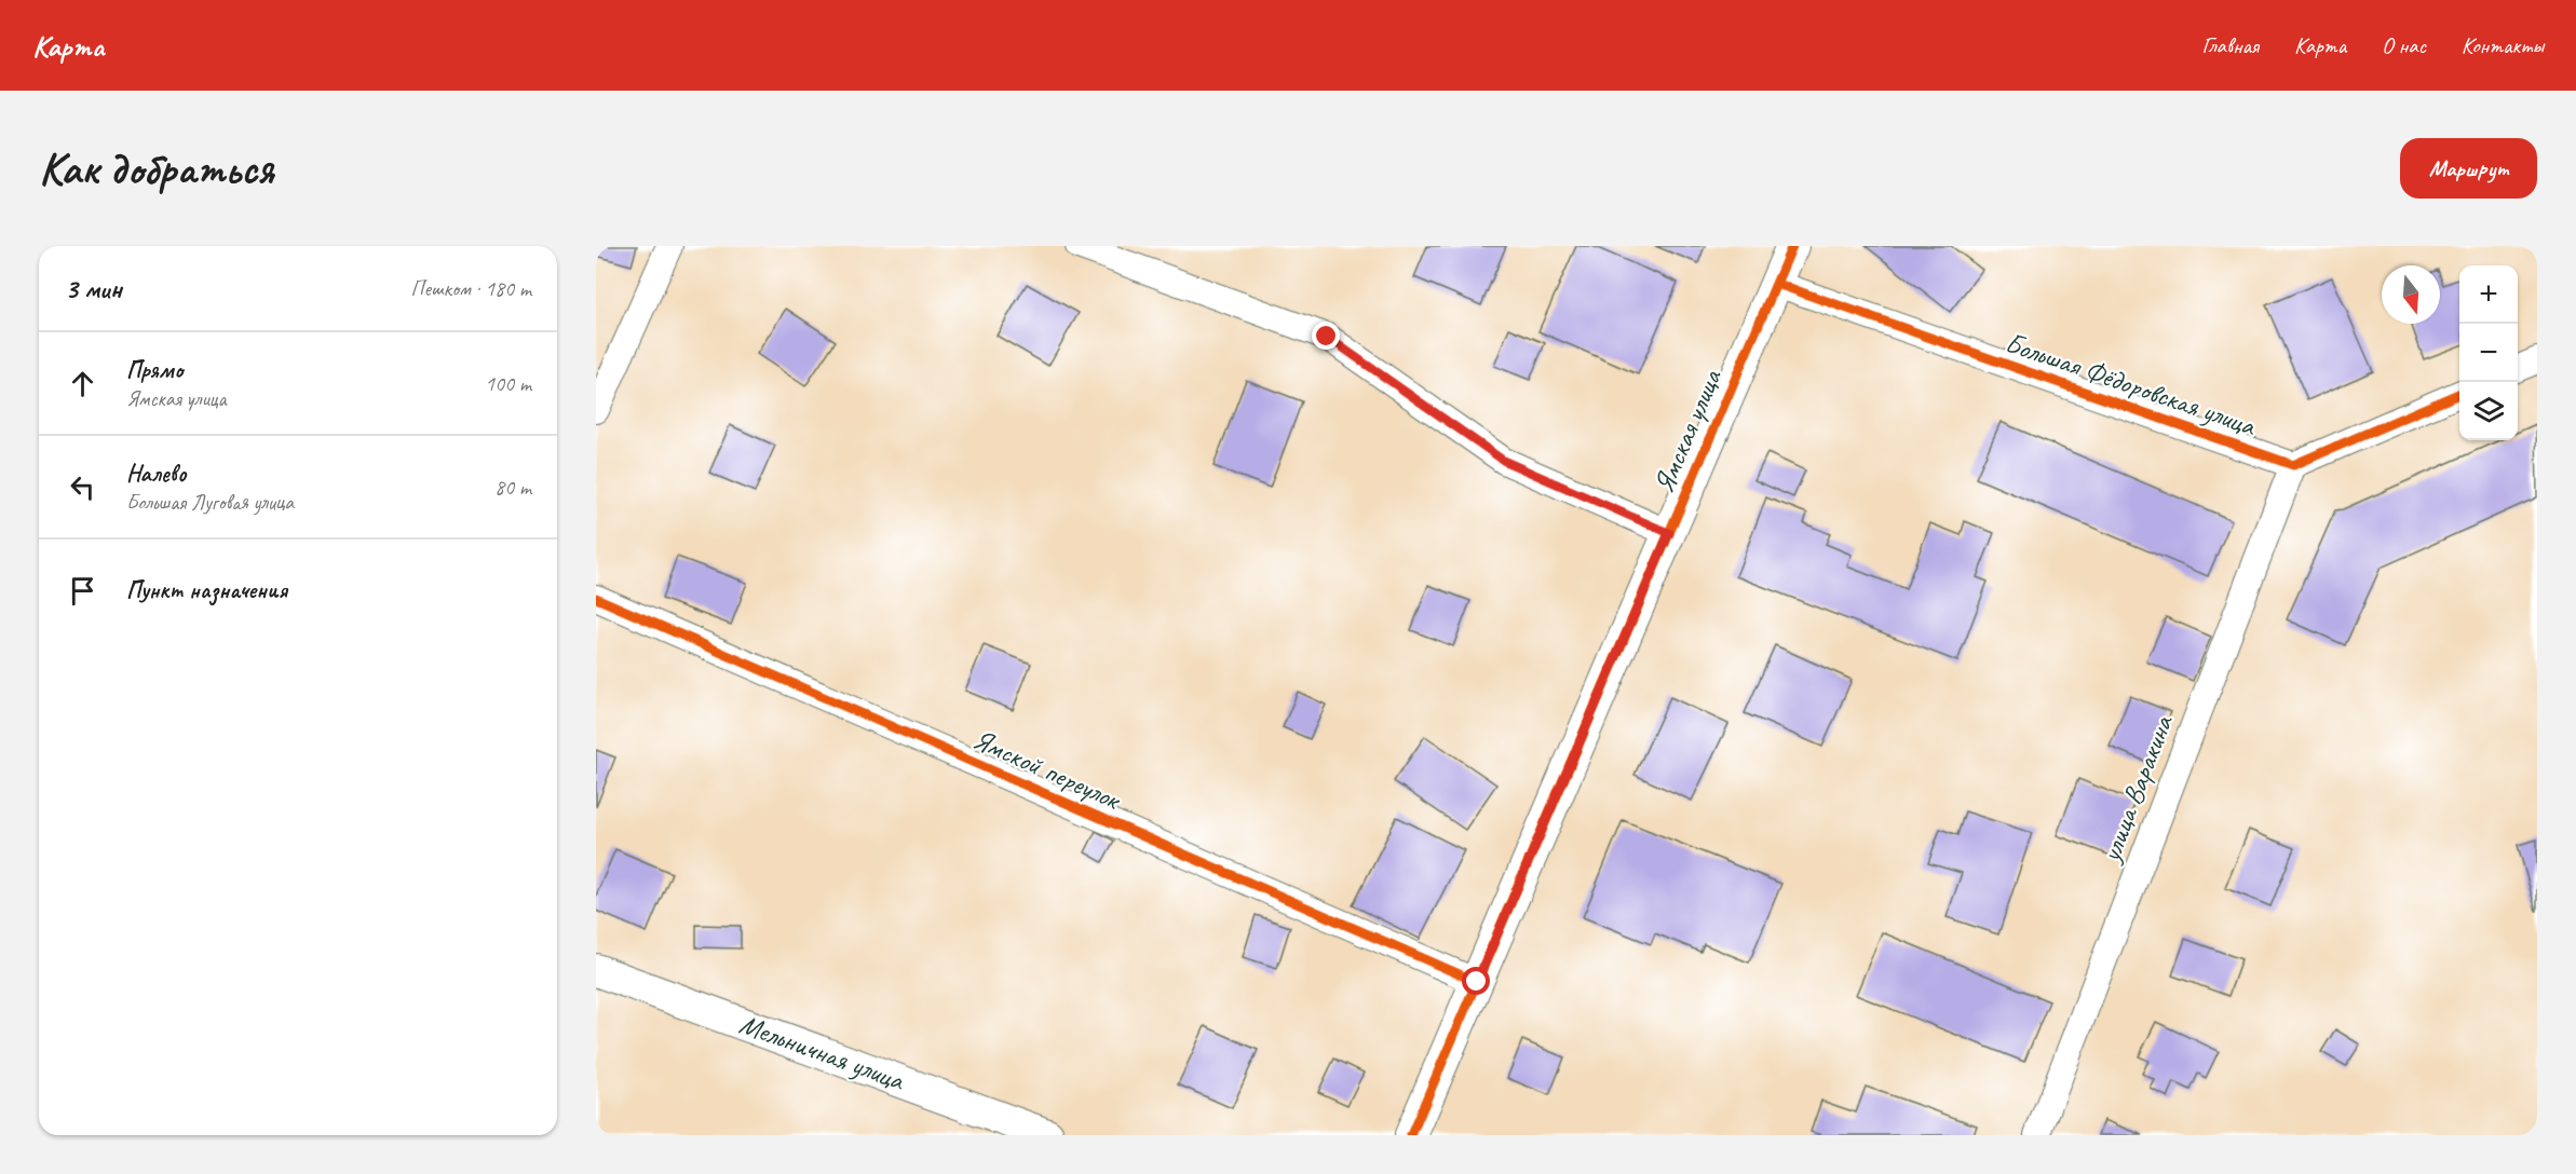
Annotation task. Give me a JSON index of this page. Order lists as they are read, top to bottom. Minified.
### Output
{"streets":{"street":["Большая Фёдоровская улица","Ямская улица","Ямской переулок","улица Варакина","Мельничная улица"]},"crossings":[["Большая Фёдоровская улица","Ямская улица"],["Большая Фёдоровская улица","улица Варакина"],["Ямская улица","Ямской переулок"]],"north":"bottom","page":{"header":"Карта","nav":["Главная","Карта","О нас","Контакты"],"buttons":"Маршрут","title":"Как добраться","heading":["3 мин","Пешком · 180 m"],"map_buttons":["+","−"],"list":[["Прямо","Ямская улица","100 m"],["Налево","Большая Луговая улица","80 m"],"Пункт назначения"]}}
